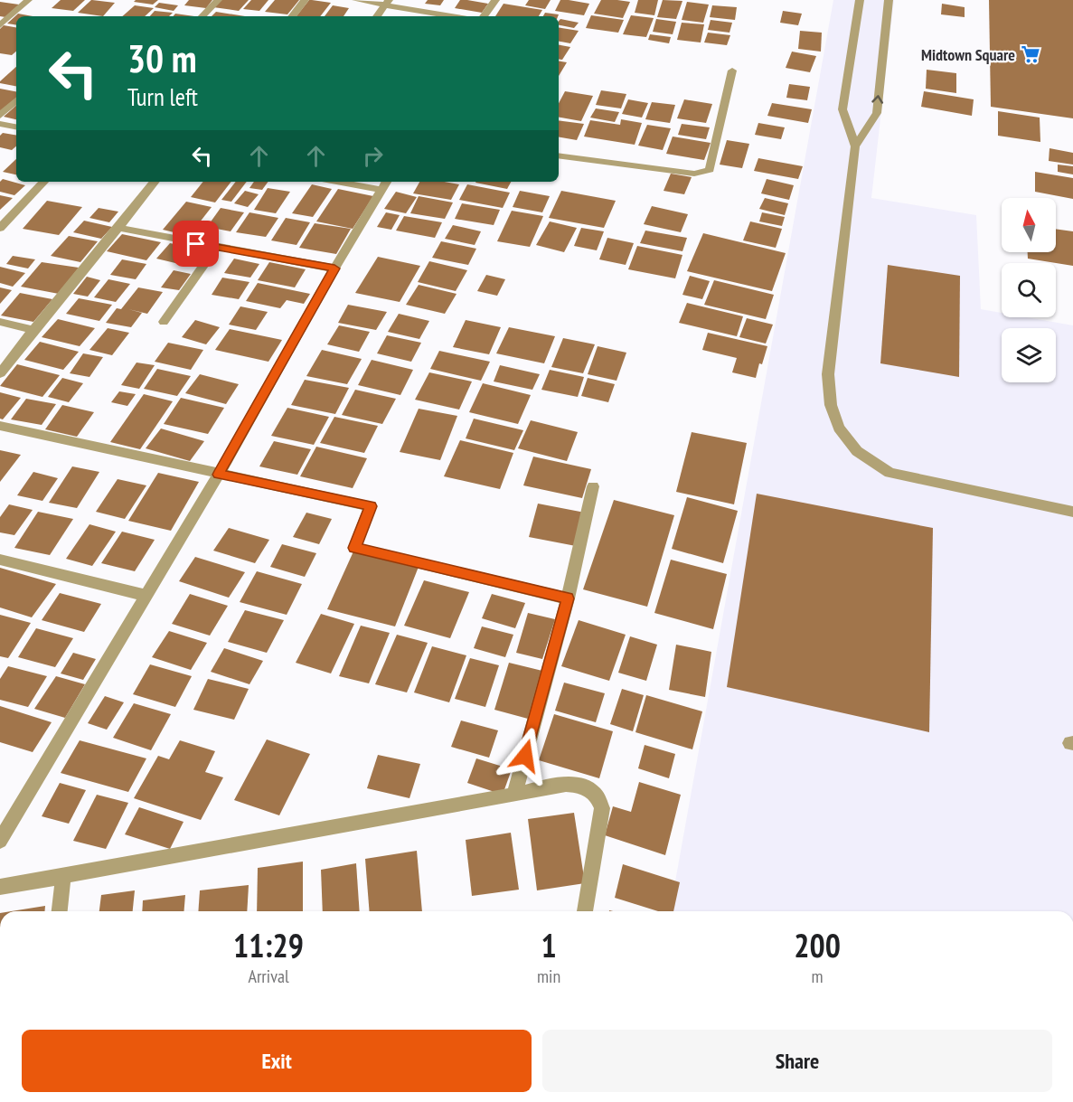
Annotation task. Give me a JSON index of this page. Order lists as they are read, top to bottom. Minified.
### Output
{"places":{"supermarket":["Midtown Square"]},"north":"top","page":{"turn":["30 m","Turn left"],"eta":["11:29","Arrival","1","min","200","m"],"buttons":["Exit","Share"]}}
